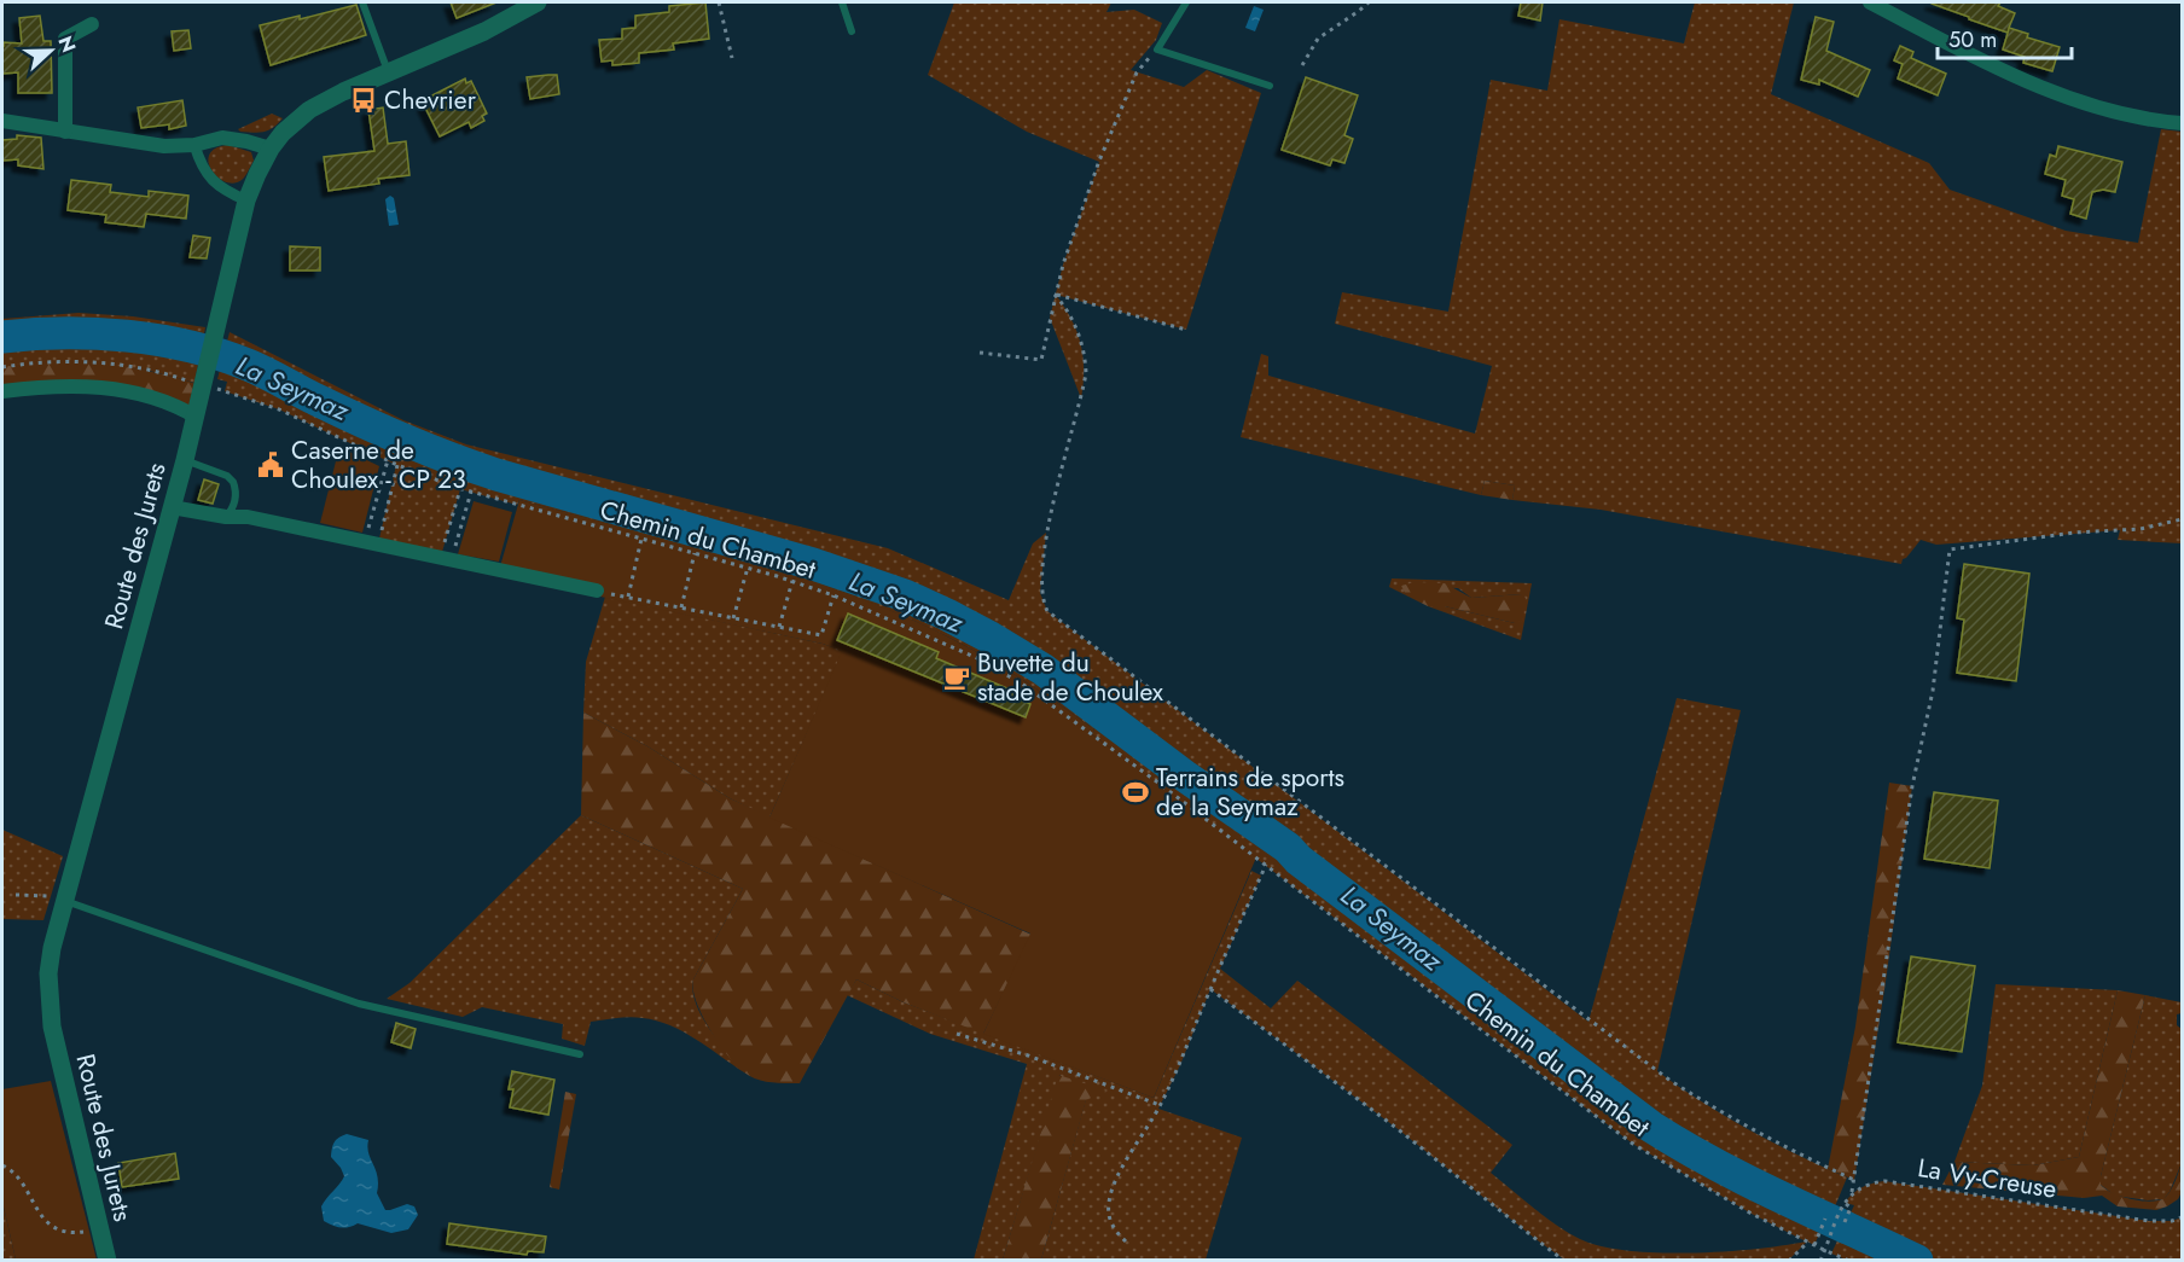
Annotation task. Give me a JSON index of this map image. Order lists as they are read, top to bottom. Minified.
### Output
{"streets":{"street":["Route des Jurets"],"path":["Chemin du Chambet","La Vy-Creuse"]},"crossings":[["Chemin du Chambet","Route des Jurets"]],"water":["La Seymaz"],"places":{"bus stop":["Chevrier"],"public building":["Caserne de Choulex - CP 23"],"cafe":["Buvette du stade de Choulex"],"sports":["Terrains de sports de la Seymaz"]},"scale_bar":"50 m","north":"right"}
